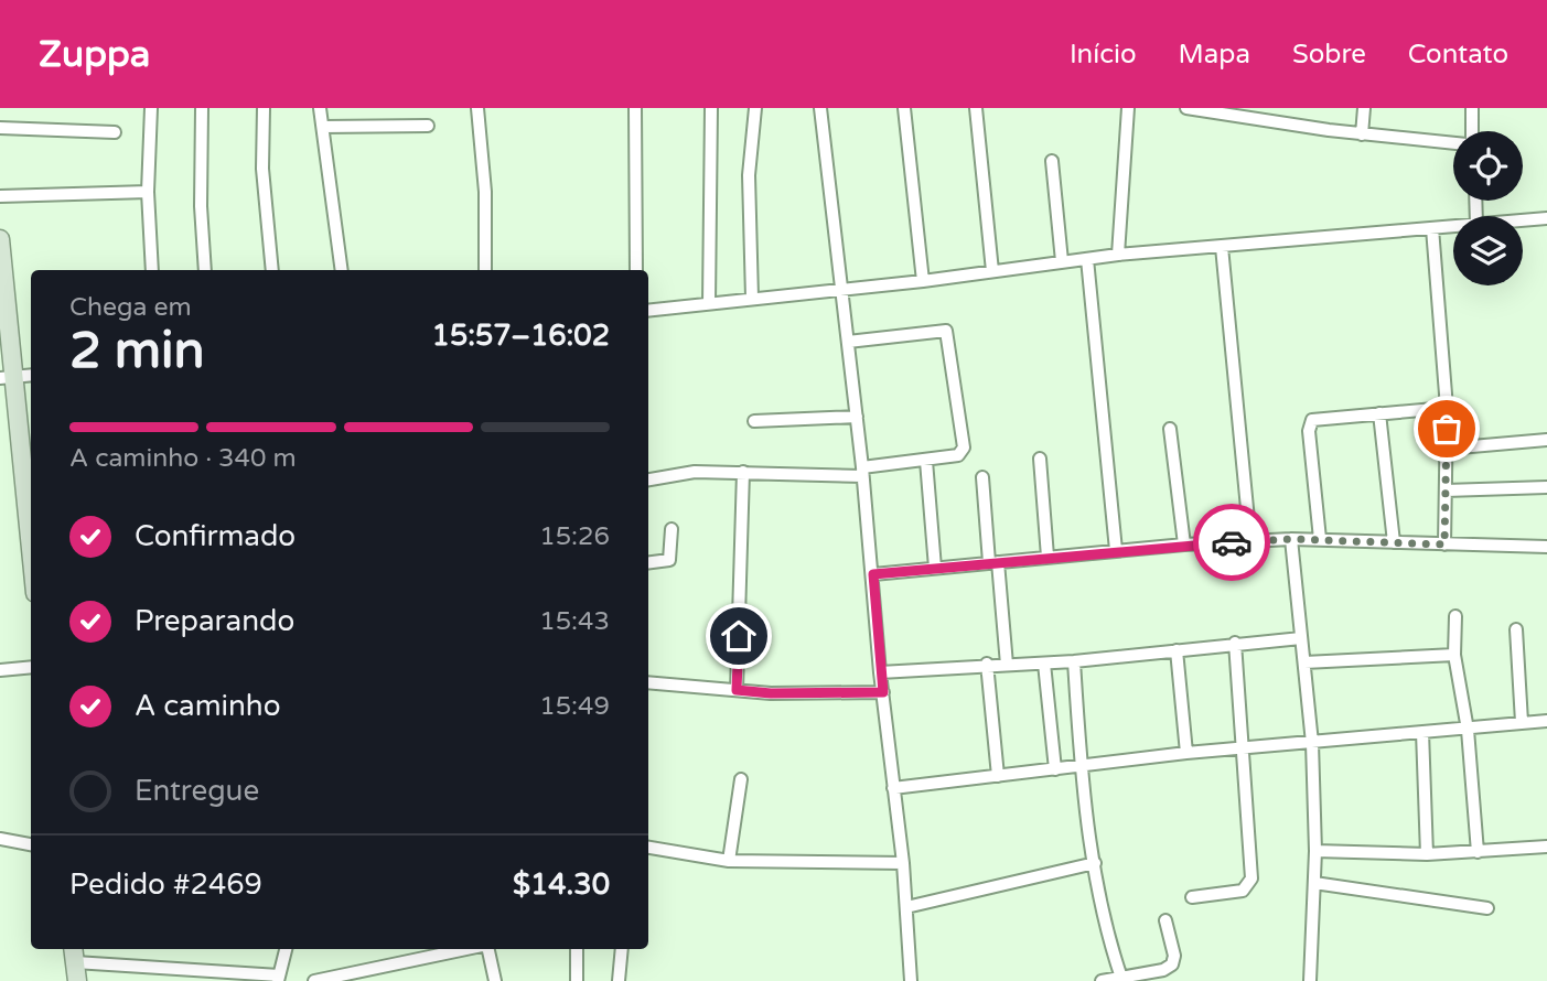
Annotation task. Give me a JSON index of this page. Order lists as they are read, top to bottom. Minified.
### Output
{"page":{"header":"Zuppa","nav":["Início","Mapa","Sobre","Contato"],"heading":["2 min","Chega em","15:57–16:02"],"panel":["Pedido #2469","$14.30"],"bar":"A caminho · 340 m","list":[["Confirmado","15:26"],["Preparando","15:43"],["A caminho","15:49"],"Entregue"]}}
